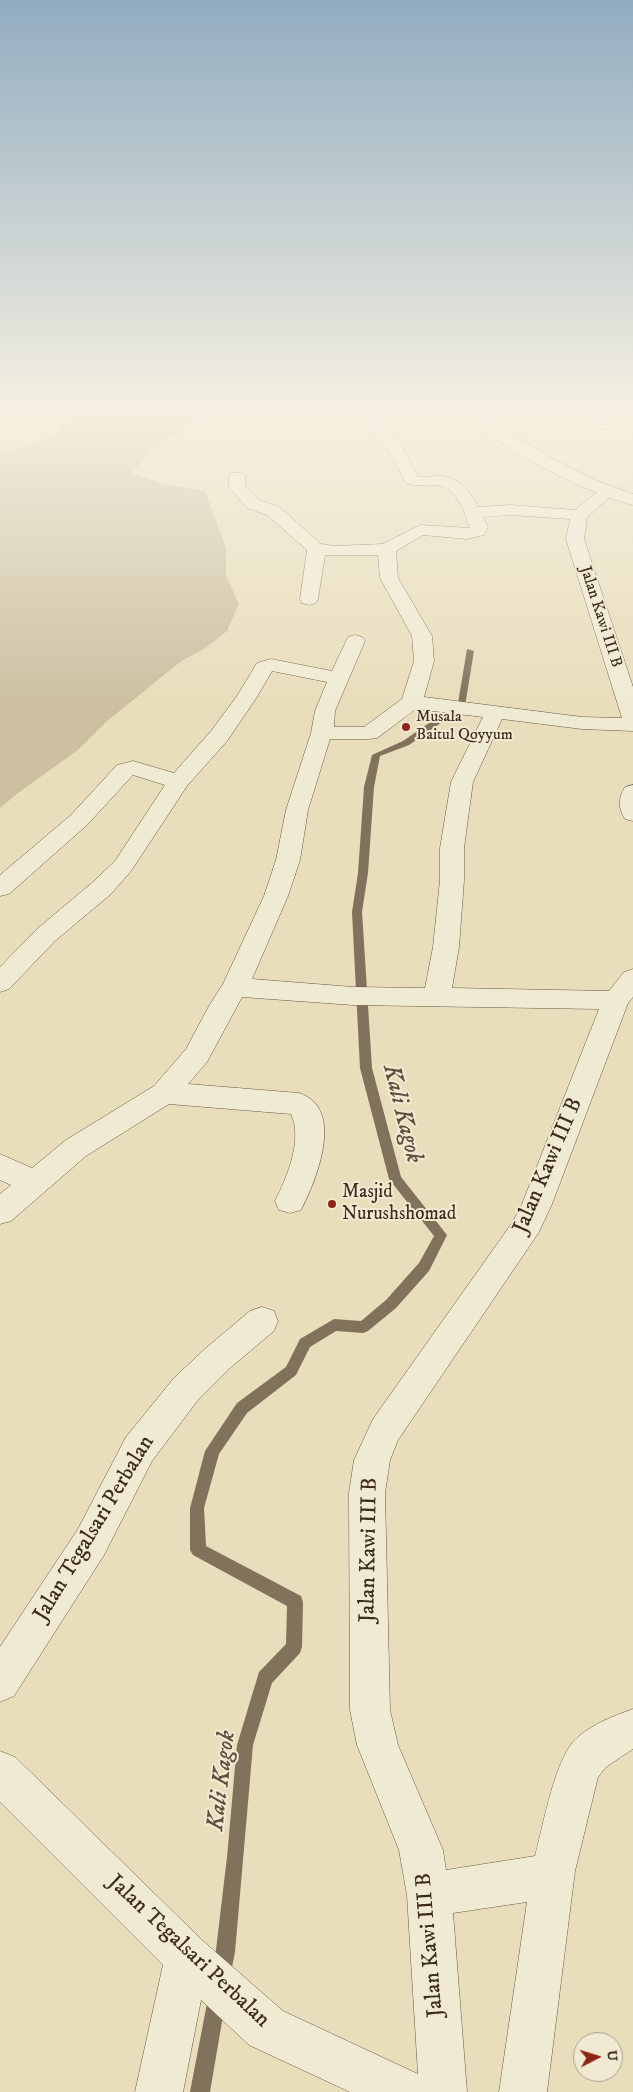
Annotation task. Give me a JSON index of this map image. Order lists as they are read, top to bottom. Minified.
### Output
{"streets":{"street":["Jalan Kawi III B","Jalan Tegalsari Perbalan"]},"water":["Kali Kagok"],"places":["Musala Baitul Qoyyum","Masjid Nurushshomad"],"north":"right"}
